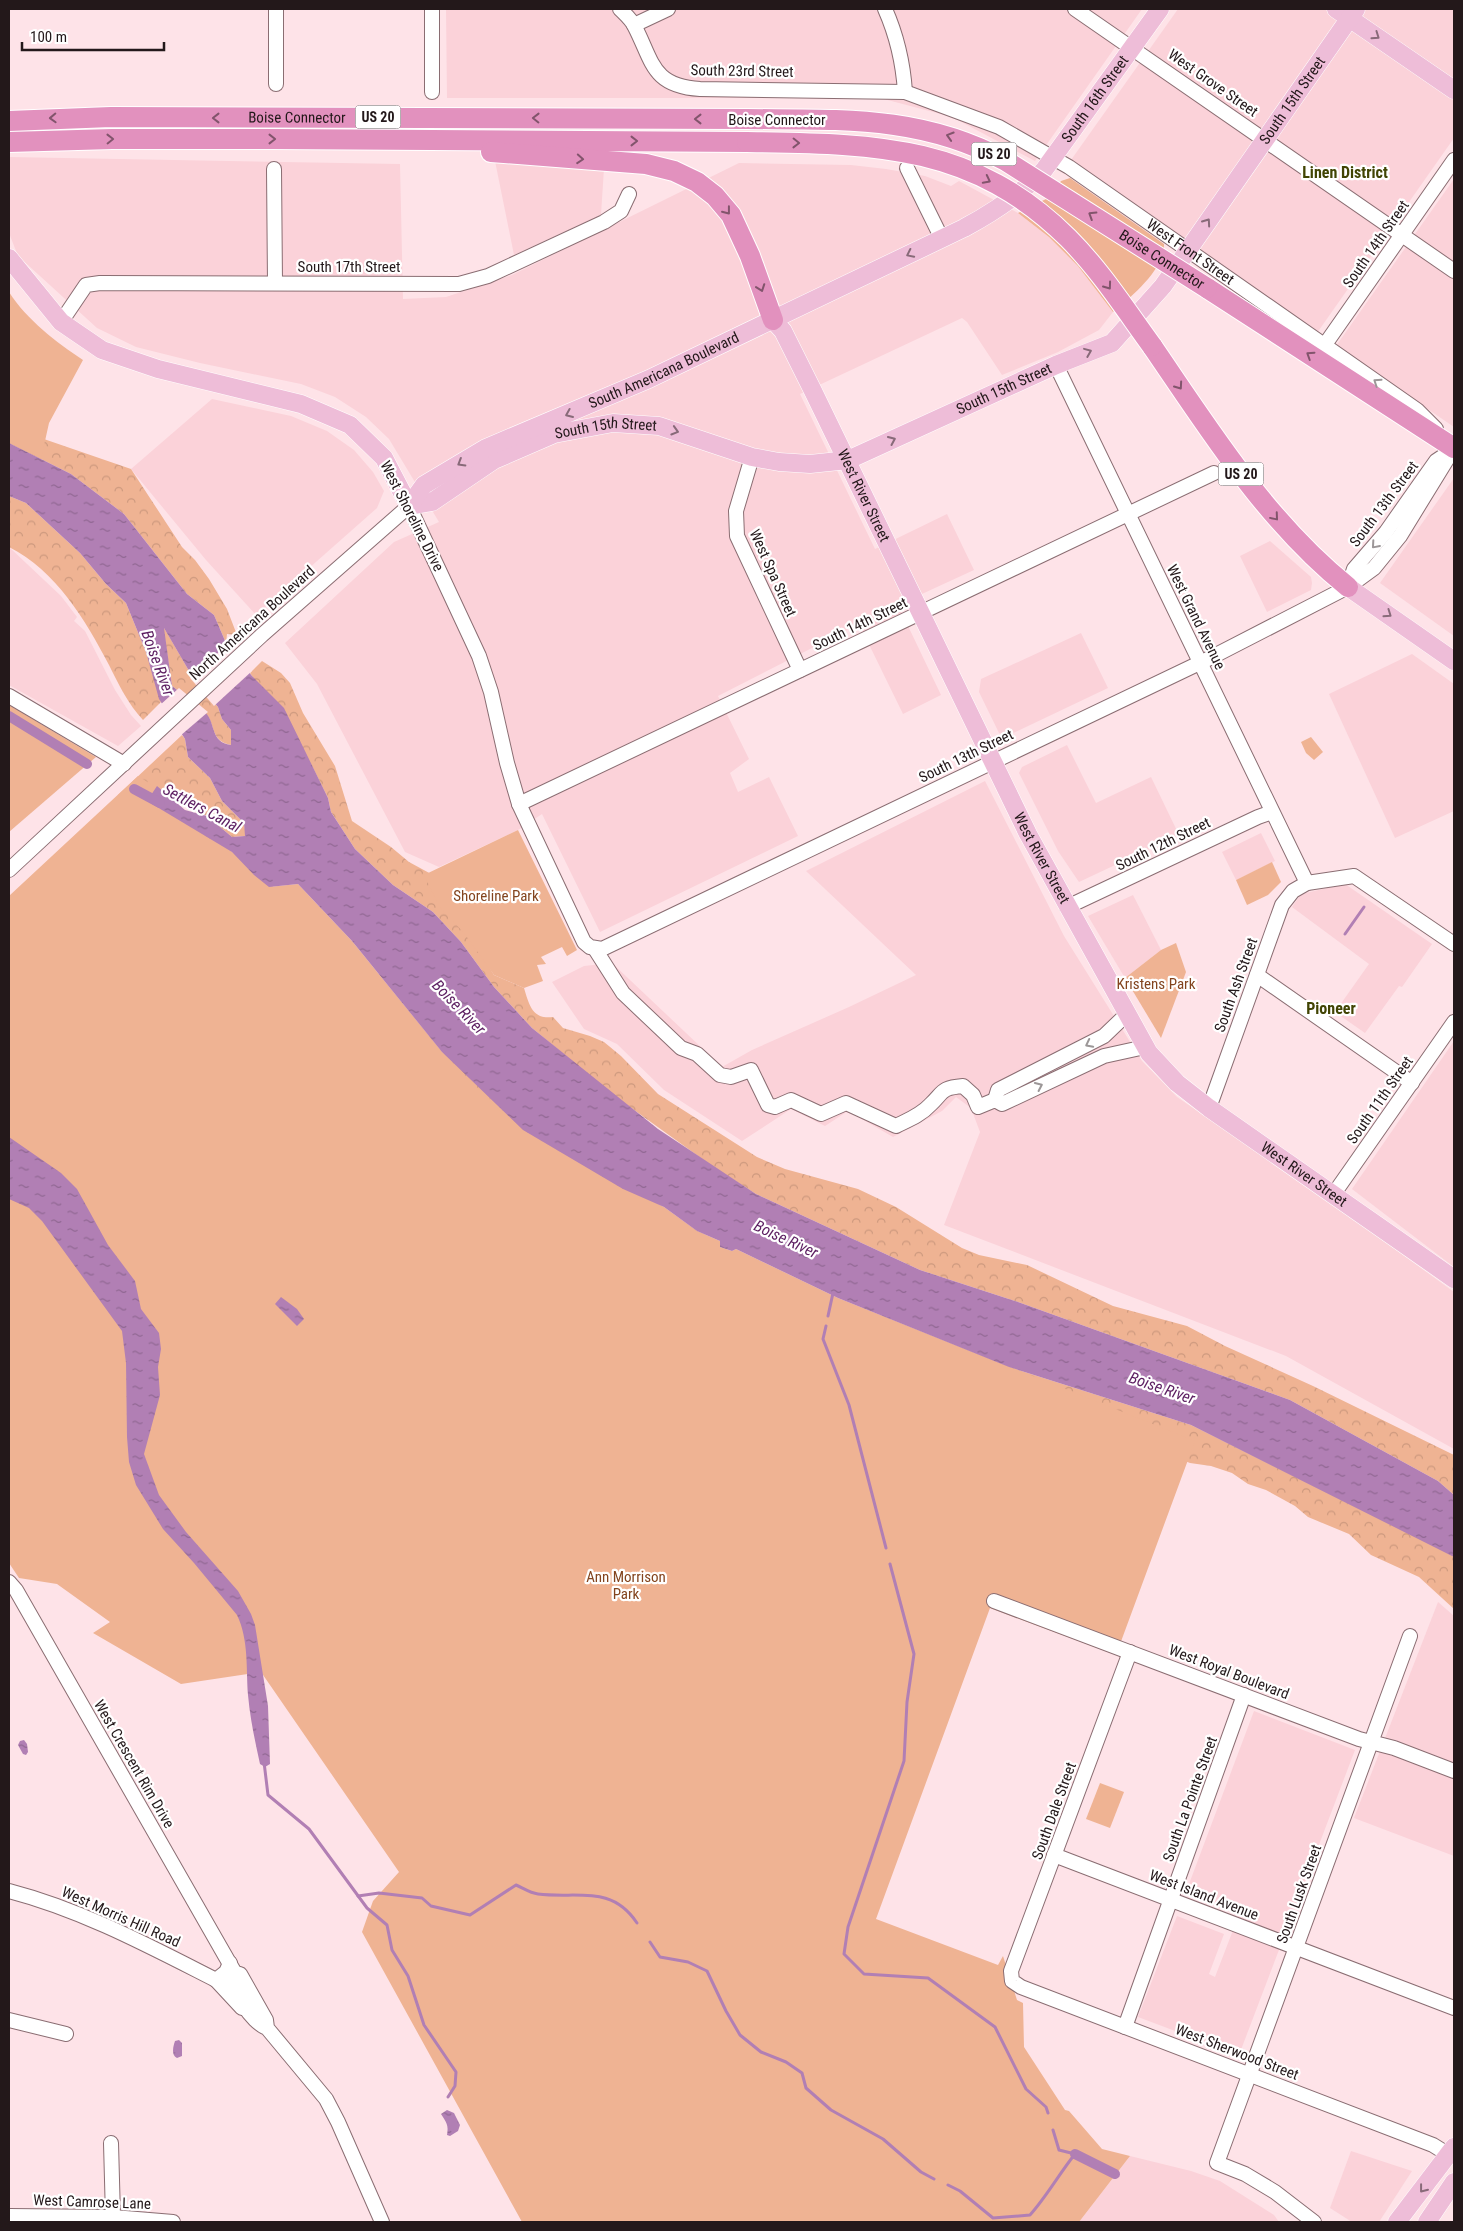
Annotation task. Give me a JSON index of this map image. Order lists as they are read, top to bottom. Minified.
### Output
{"streets":{"highway":["US 20","Boise Connector"],"main road":["South 16th Street","South 15th Street","South Americana Boulevard","West River Street","West Shoreline Drive"],"street":["South 23rd Street","West Grove Street","South 14th Street","West Front Street","South 17th Street","South 13th Street","West Spa Street","West Grand Avenue","North Americana Boulevard","South 12th Street","South Ash Street","South 11th Street","West Royal Boulevard","West Crescent Rim Drive","South La Pointe Street","South Dale Street","South Lusk Street","West Island Avenue","West Morris Hill Road","West Sherwood Street","West Camrose Lane"]},"crossings":[["South 23rd Street","West Front Street"],["West Grove Street","South 16th Street"],["West Grove Street","South 15th Street"],["West Grove Street","South 14th Street"],["South 16th Street","West Front Street"],["South 16th Street","South Americana Boulevard"],["South 15th Street","West Front Street"],["South 15th Street","South Americana Boulevard"],["South 15th Street","West River Street"],["South 15th Street","West Shoreline Drive"],["South 15th Street","West Spa Street"],["South 15th Street","West Grand Avenue"],["South 15th Street","North Americana Boulevard"],["US 20","Boise Connector"],["US 20","South 13th Street"],["Boise Connector","West Front Street"],["Boise Connector","South 13th Street"],["South 14th Street","West Front Street"],["South 14th Street","West River Street"],["South 14th Street","West Shoreline Drive"],["South 14th Street","West Spa Street"],["South 14th Street","West Grand Avenue"],["West Front Street","South 13th Street"],["South 17th Street","West Shoreline Drive"],["South Americana Boulevard","West River Street"],["South Americana Boulevard","West Shoreline Drive"],["South Americana Boulevard","North Americana Boulevard"],["West River Street","South 13th Street"],["West River Street","South 12th Street"],["West River Street","South Ash Street"],["West River Street","South 11th Street"],["South 13th Street","West Shoreline Drive"],["South 13th Street","West Grand Avenue"],["West Shoreline Drive","North Americana Boulevard"],["West Grand Avenue","South 12th Street"],["West Grand Avenue","South Ash Street"],["West Royal Boulevard","South La Pointe Street"],["West Royal Boulevard","South Dale Street"],["West Royal Boulevard","South Lusk Street"],["West Crescent Rim Drive","West Morris Hill Road"],["South La Pointe Street","West Island Avenue"],["South La Pointe Street","West Sherwood Street"],["South Dale Street","West Island Avenue"],["South Dale Street","West Sherwood Street"],["South Lusk Street","West Island Avenue"],["South Lusk Street","West Sherwood Street"]],"one_way":["South 15th Street","South Americana Boulevard"],"districts":["Linen District","Pioneer"],"water":["Boise River","Settlers Canal"],"parks":["Shoreline Park","Kristens Park","Ann Morrison Park"],"scale_bar":"100 m"}
